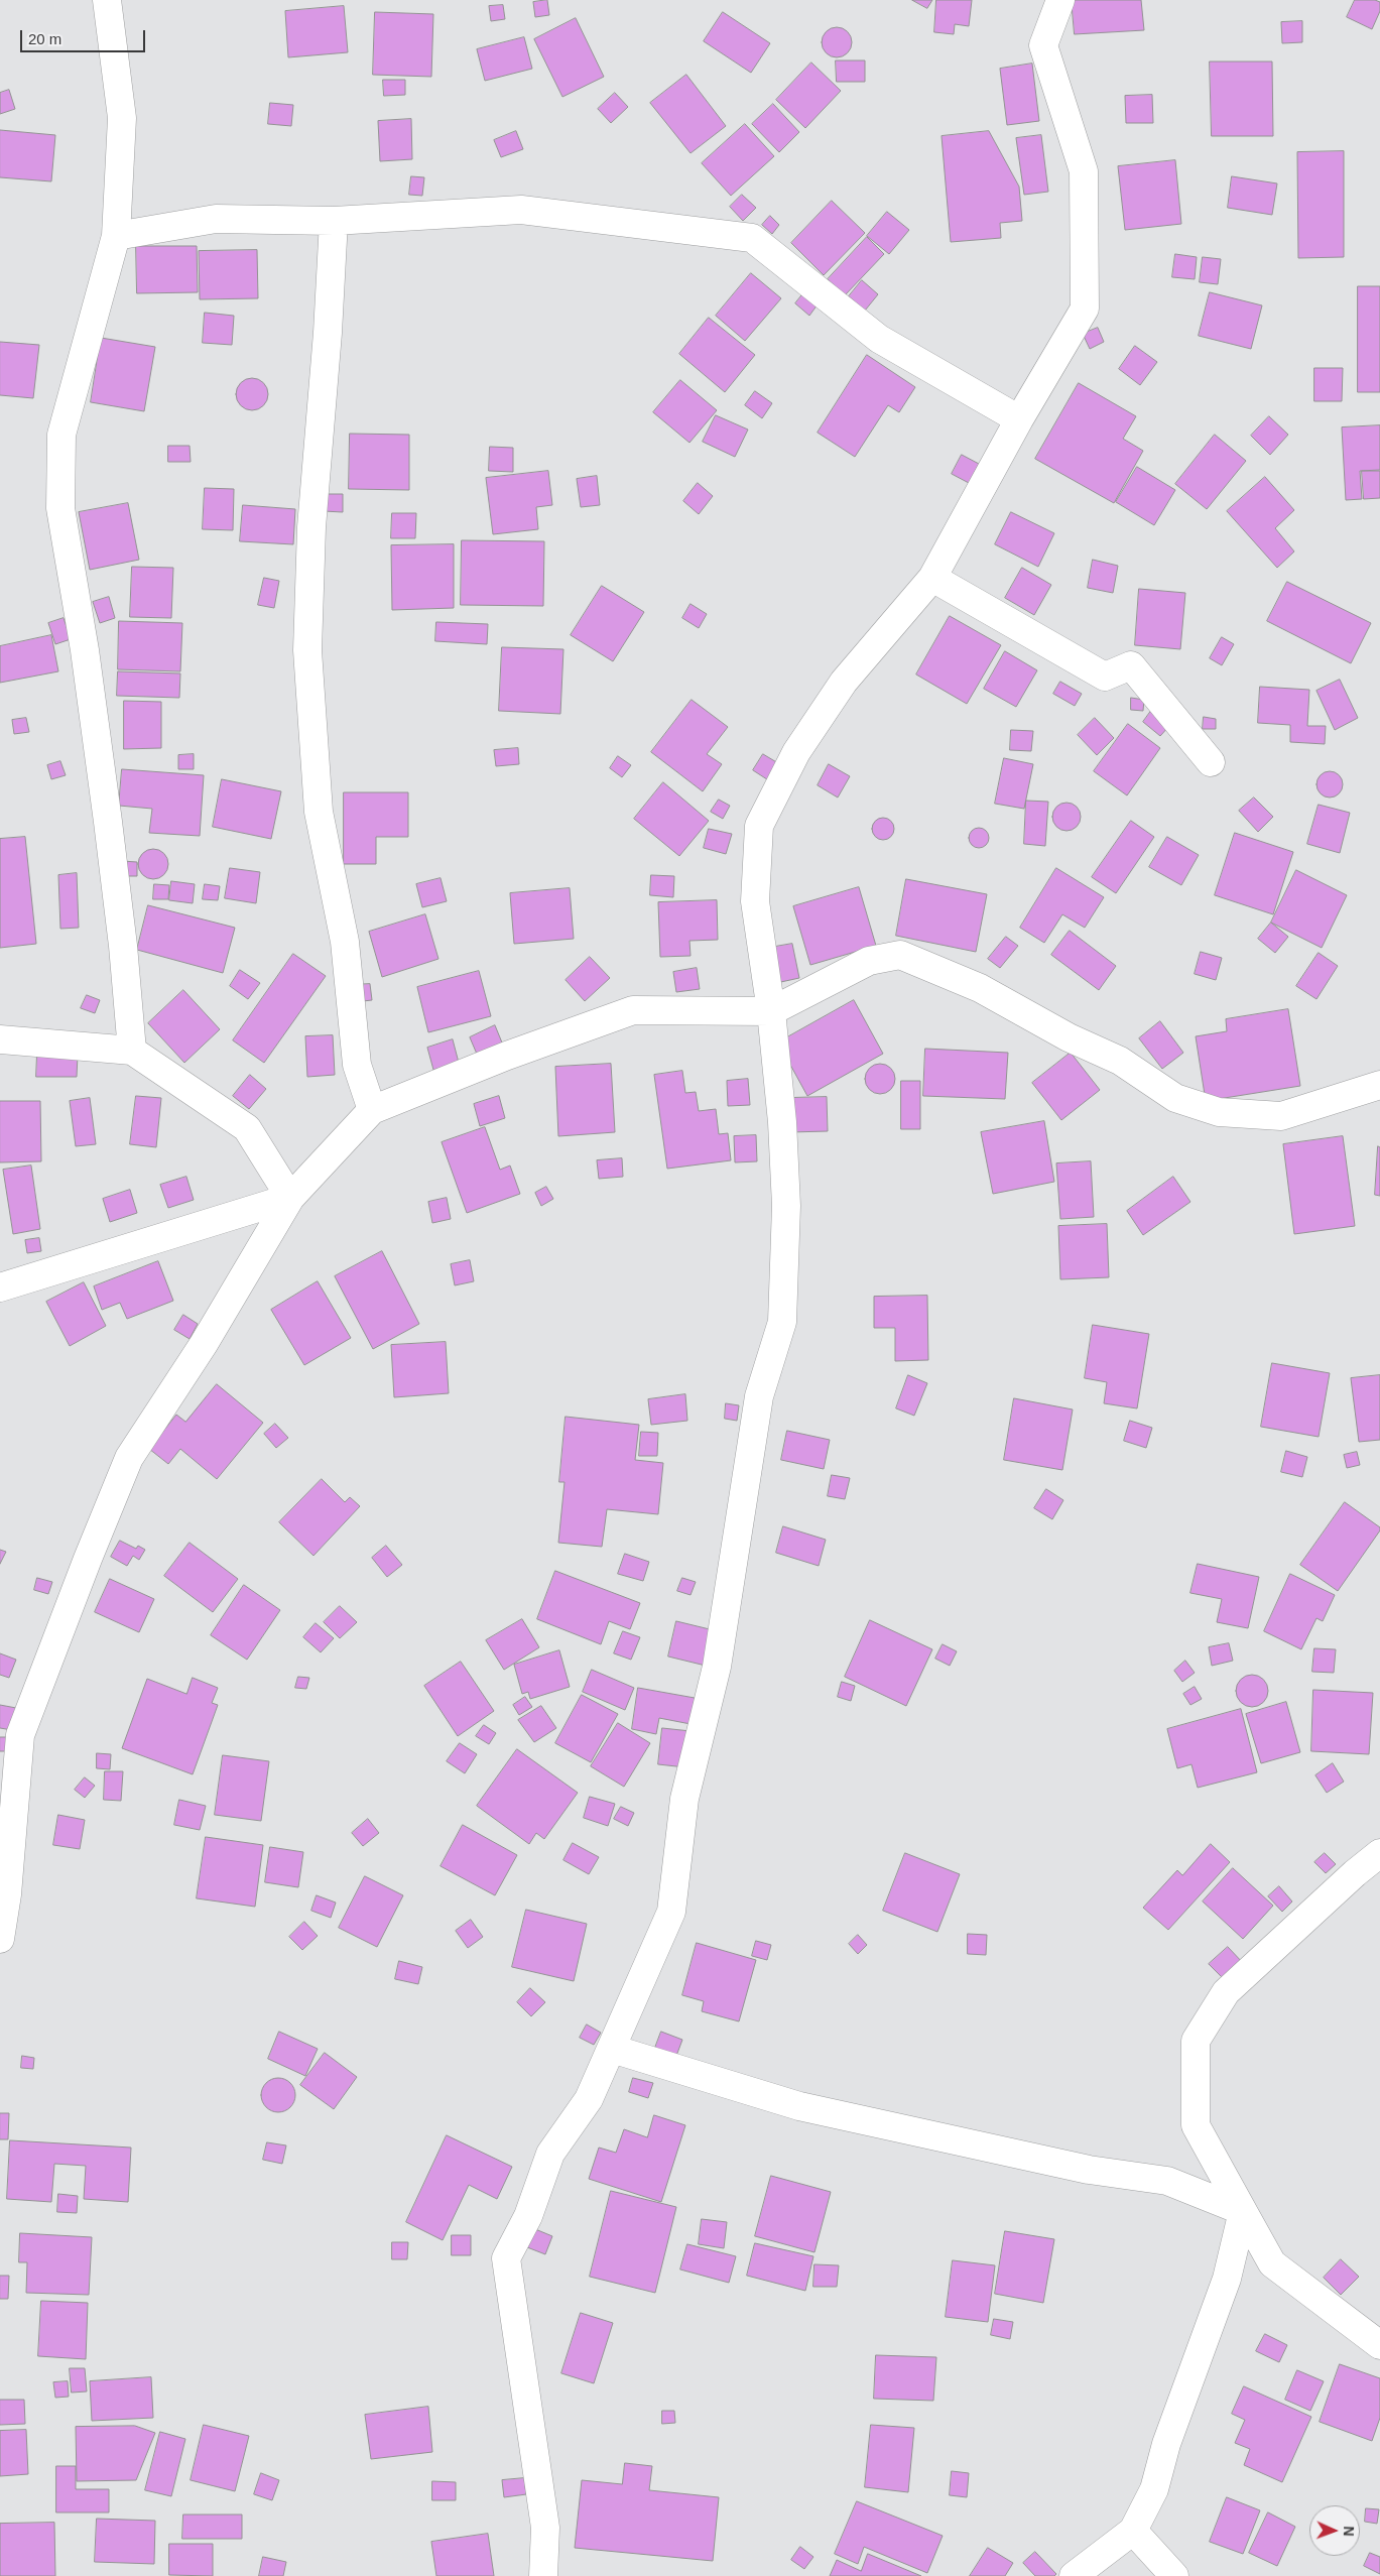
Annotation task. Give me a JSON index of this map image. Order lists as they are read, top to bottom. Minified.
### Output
{"scale_bar":"20 m","north":"right"}
